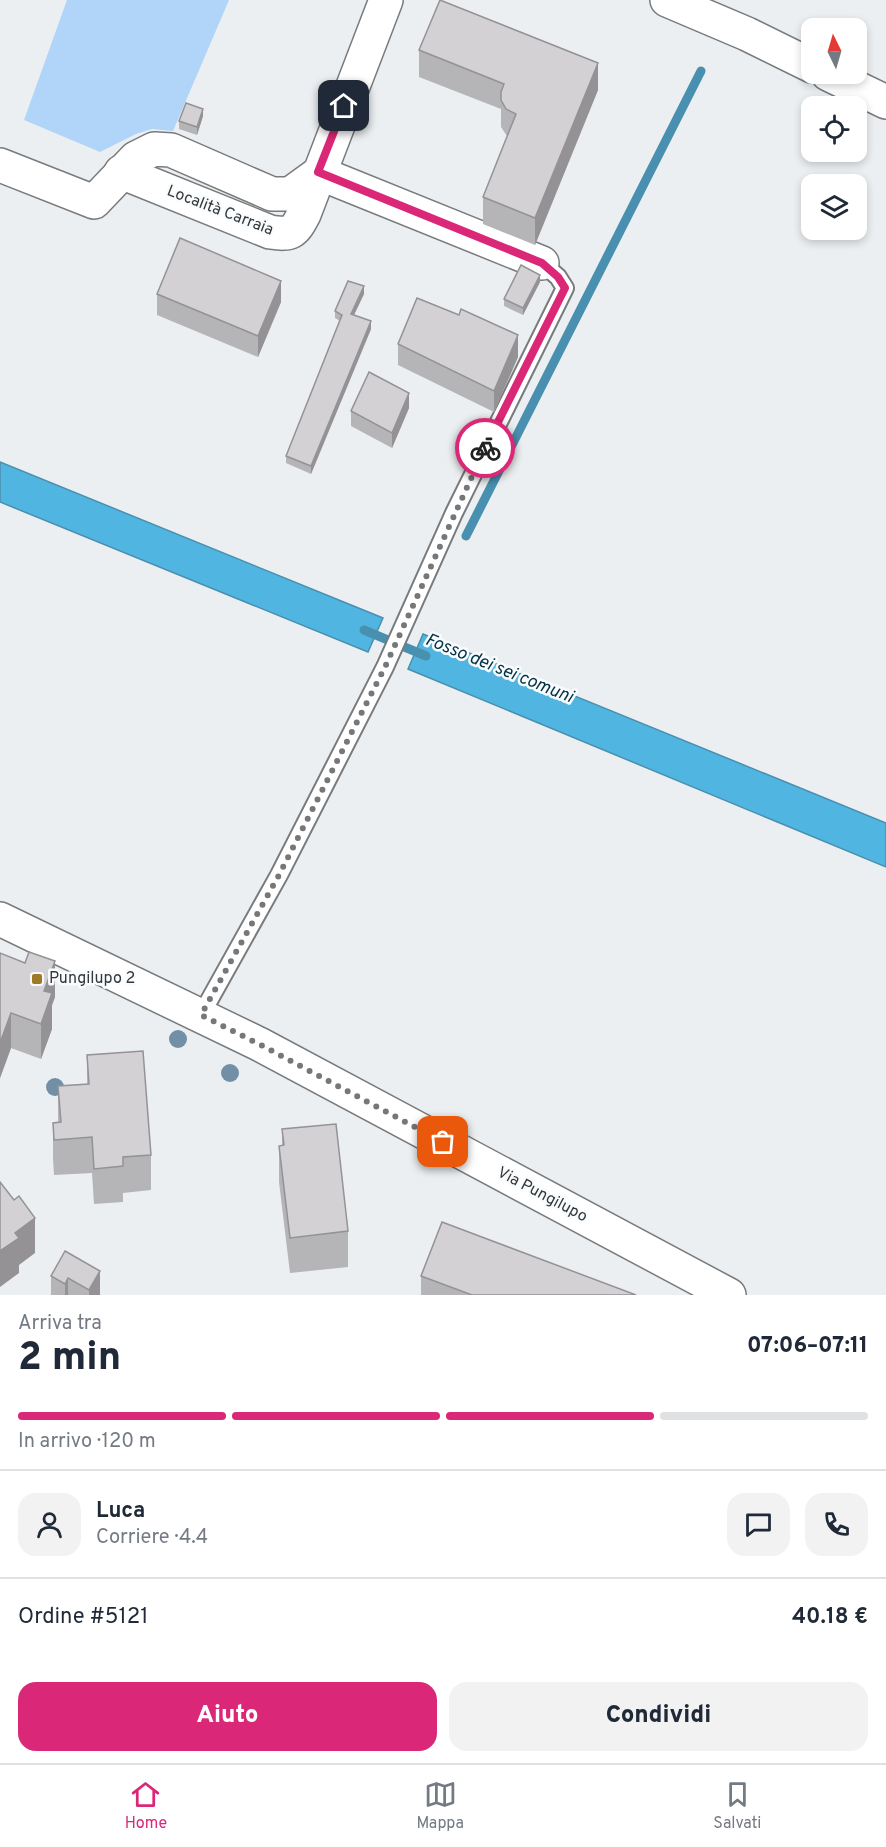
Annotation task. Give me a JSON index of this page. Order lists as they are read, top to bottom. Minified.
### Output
{"streets":{"street":["Via Pungilupo"]},"water":["Fosso dei sei comuni"],"places":{"transit":["Pungilupo 2"]},"north":"top","page":{"heading":["2 min","Arriva tra","07:06–07:11"],"panel":["Luca","Corriere · 4.4","Ordine #5121","40.18 €"],"bar":"In arrivo · 120 m","buttons":["Aiuto","Condividi"],"tabs":["Home","Mappa","Salvati"]}}
